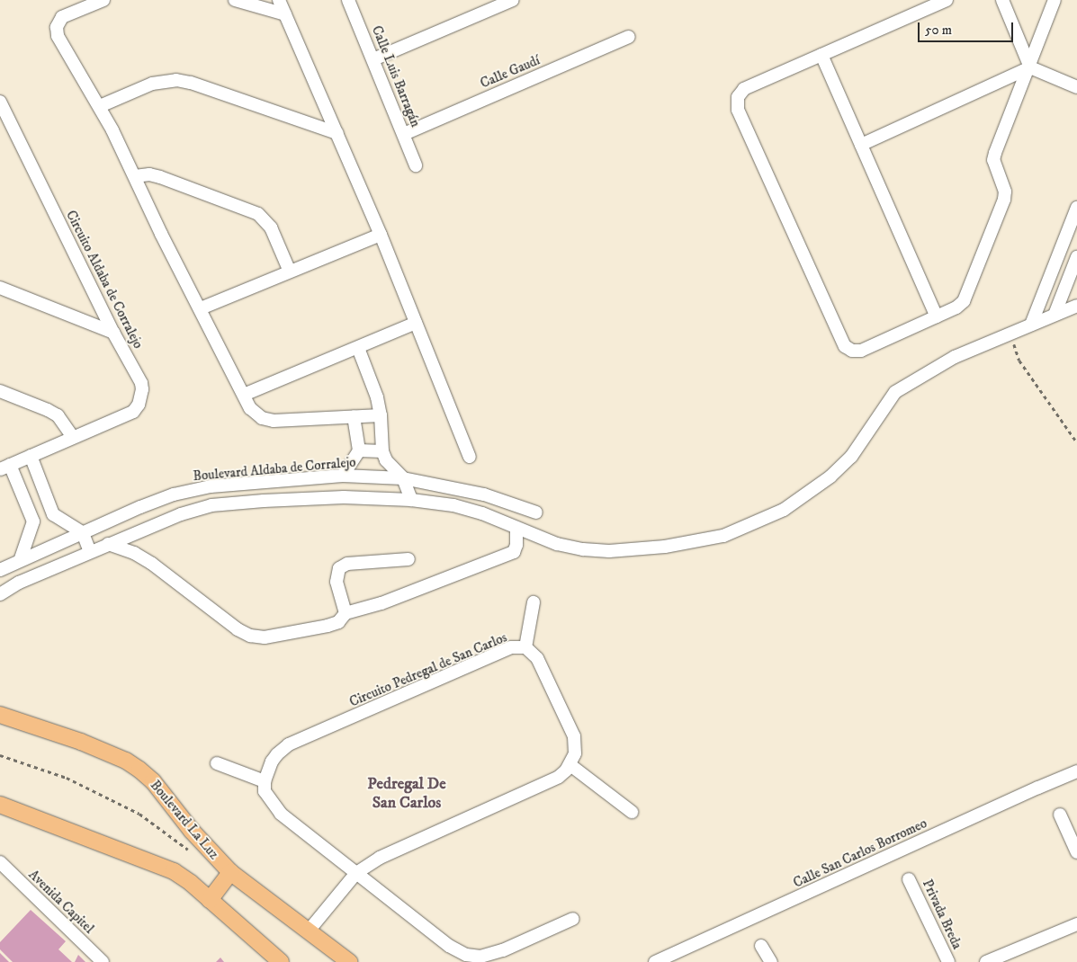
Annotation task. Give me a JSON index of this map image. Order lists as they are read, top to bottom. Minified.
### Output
{"streets":{"main road":["Boulevard La Luz"],"street":["Calle Gaudí","Calle Luis Barragán","Circuito Aldaba de Corralejo","Boulevard Aldaba de Corralejo","Circuito Pedregal de San Carlos","Calle San Carlos Borromeo","Avenida Capitel","Privada Breda"]},"crossings":[["Calle Gaudí","Calle Luis Barragán"]],"districts":["Pedregal De San Carlos"],"scale_bar":"50 m"}
